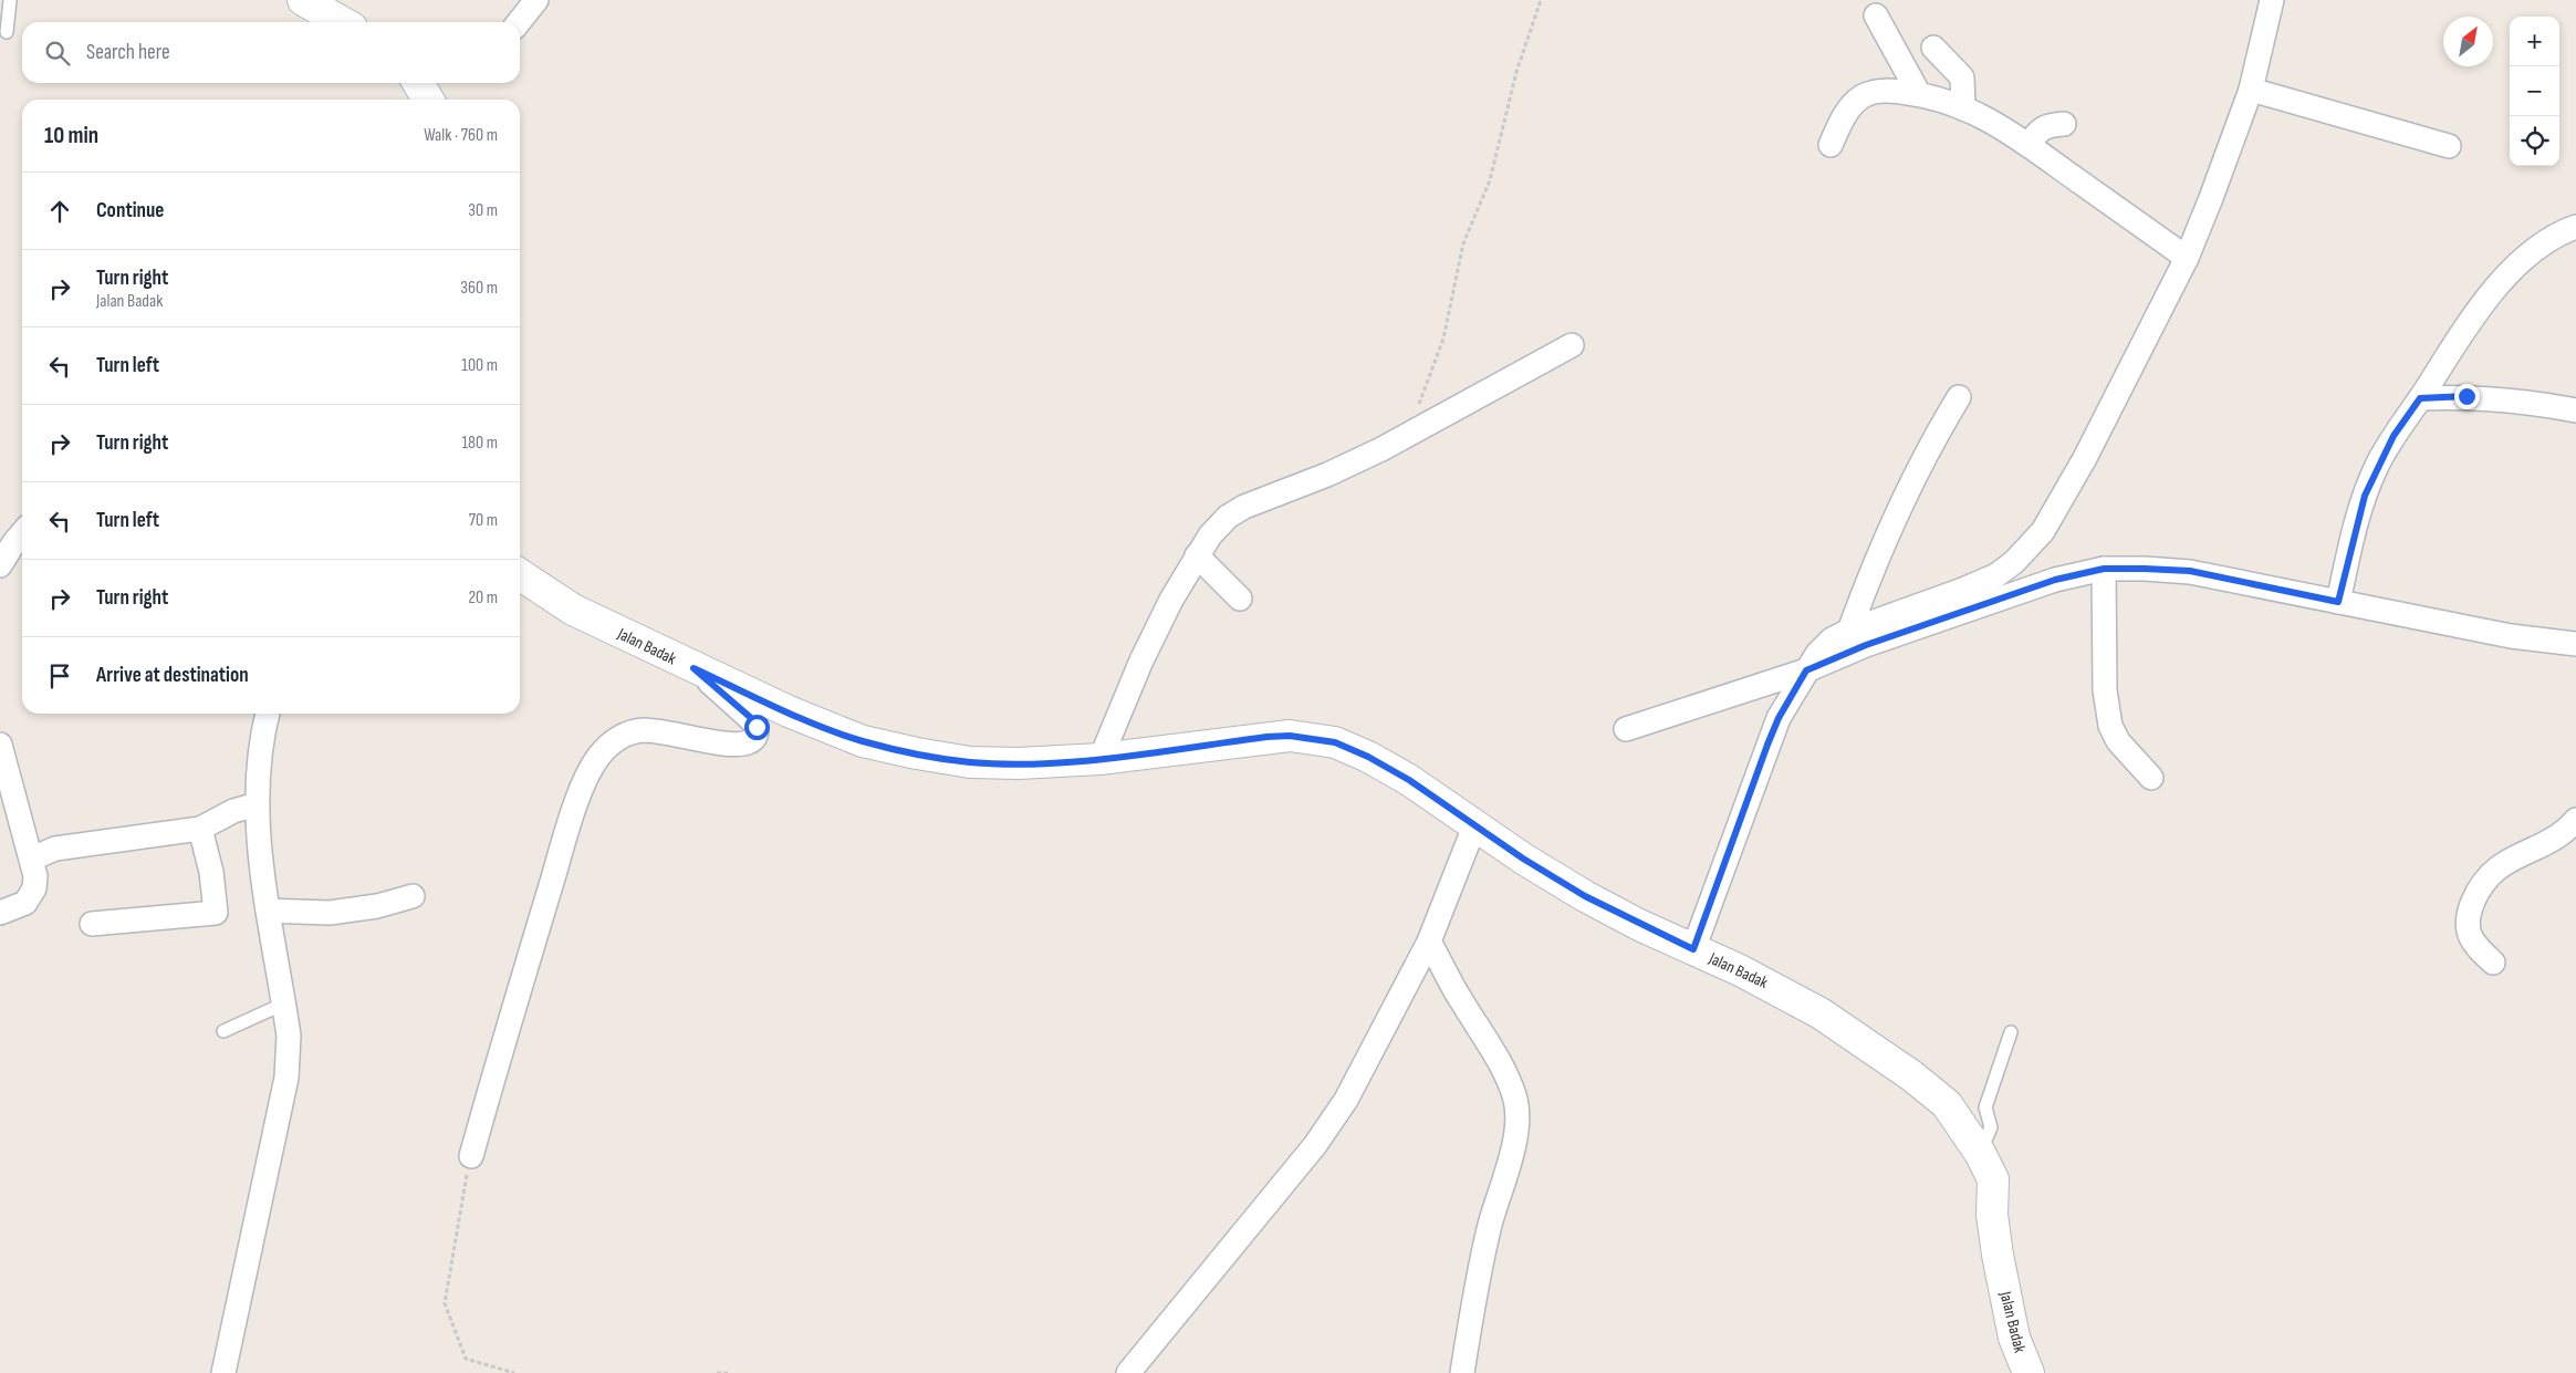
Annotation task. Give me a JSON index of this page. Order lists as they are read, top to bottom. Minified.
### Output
{"streets":{"street":["Jalan Badak"]},"north":"top right","page":{"map_buttons":["+","−"],"search":"Search here","heading":["10 min","Walk · 760 m"],"list":[["Continue","30 m"],["Turn right","Jalan Badak","360 m"],["Turn left","100 m"],["Turn right","180 m"],["Turn left","70 m"],["Turn right","20 m"],"Arrive at destination"]}}
